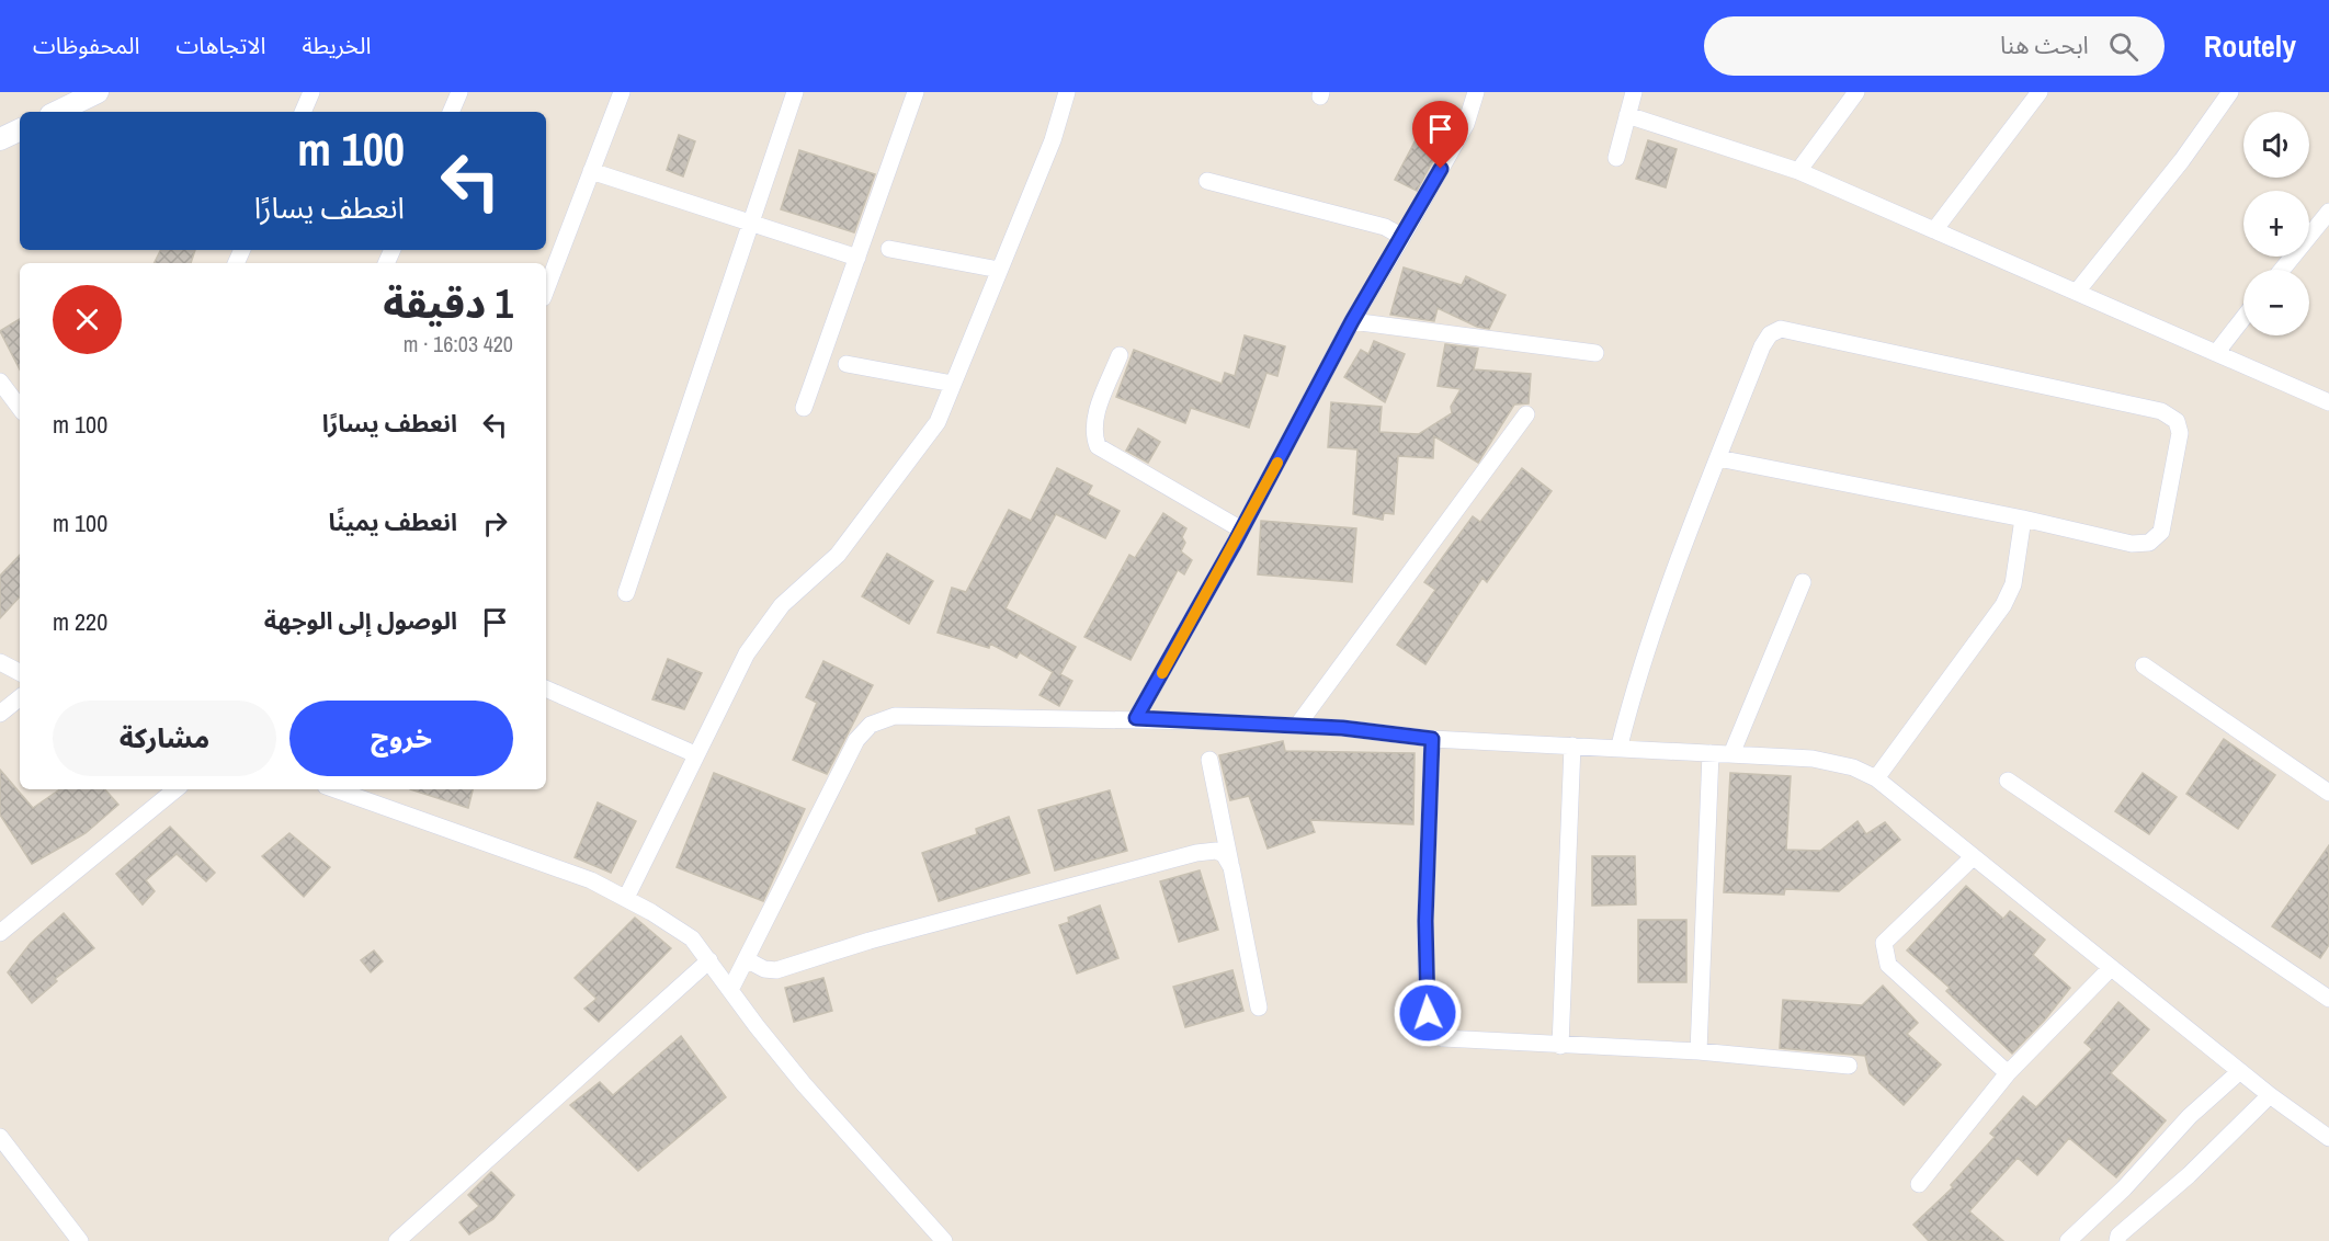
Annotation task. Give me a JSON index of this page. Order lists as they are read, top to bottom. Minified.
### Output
{"page":{"header":"Routely","search":"ابحث هنا","nav":["الخريطة","الاتجاهات","المحفوظات"],"map_buttons":["+","−"],"turn":["100 m","انعطف يسارًا"],"heading":["1 دقيقة","420 m · 16:03"],"list":[{"name":"انعطف يسارًا","value":"100 m"},{"name":"انعطف يمينًا","value":"100 m"},{"name":"الوصول إلى الوجهة","value":"220 m"}],"buttons":["خروج","مشاركة"]}}
